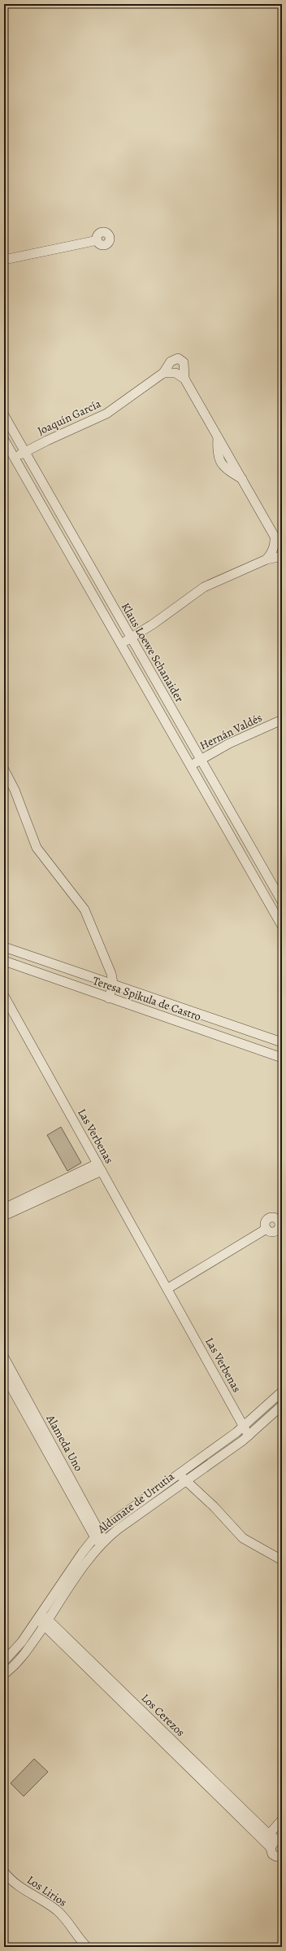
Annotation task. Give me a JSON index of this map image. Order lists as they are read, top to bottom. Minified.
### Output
{"streets":{"street":["Joaquín García","Klaus Loewe Schanaider","Hernán Valdés","Teresa Spikula de Castro","Las Verbenas","Alameda Uno","Aldunate de Urrutia","Los Cerezos","Los Lirios"]},"crossings":[["Joaquín García","Klaus Loewe Schanaider"],["Klaus Loewe Schanaider","Hernán Valdés"],["Las Verbenas","Aldunate de Urrutia"],["Alameda Uno","Aldunate de Urrutia"],["Aldunate de Urrutia","Los Cerezos"]]}
